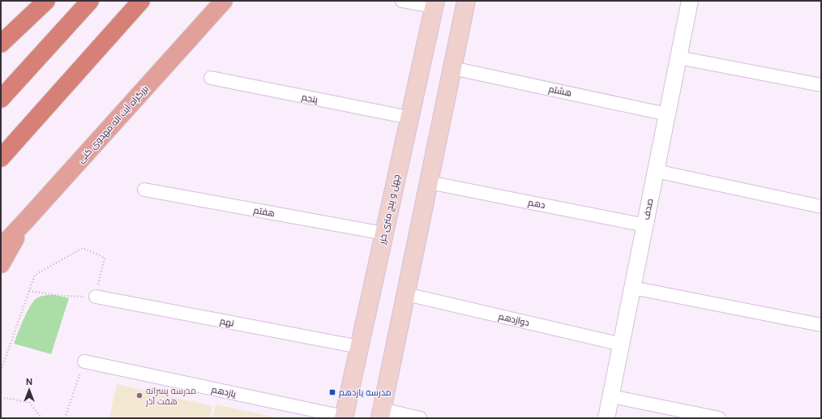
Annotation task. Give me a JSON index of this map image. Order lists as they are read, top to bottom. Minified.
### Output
{"streets":{"main road":["بزرگراه آیت اله مهدوی کنی","چهل و پنج متری خزر"],"street":["هشتم","پنجم","دهم","صدف","هفتم","دوازدهم","نهم","یازدهم"]},"crossings":[["هشتم","صدف"],["پنجم","چهل و پنج متری خزر"],["دهم","صدف"],["چهل و پنج متری خزر","هفتم"],["چهل و پنج متری خزر","نهم"],["چهل و پنج متری خزر","یازدهم"],["صدف","دوازدهم"]],"places":{"transit":["مدرسه یازدهم"],"other":["مدرسه پسرانه هفت آذر"]},"north":"top"}
